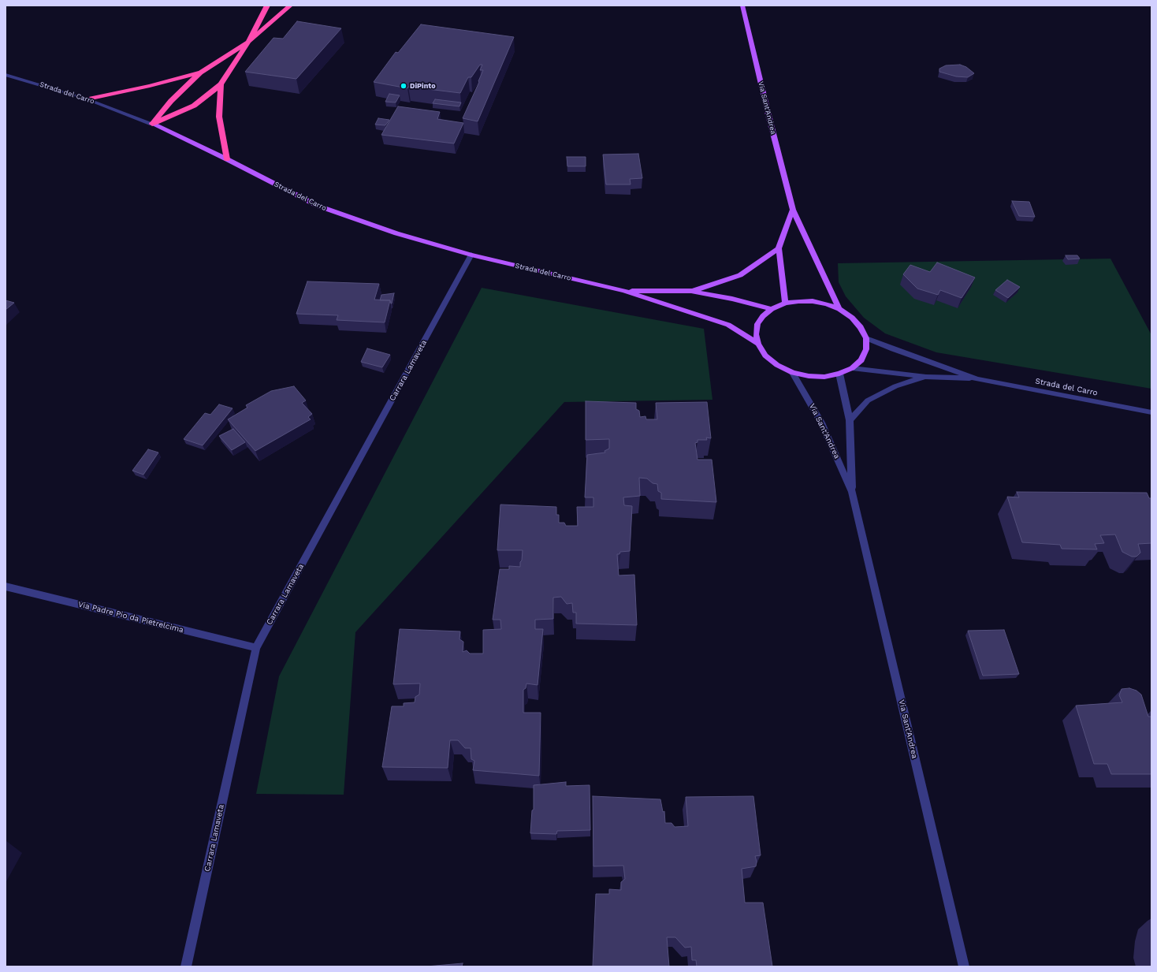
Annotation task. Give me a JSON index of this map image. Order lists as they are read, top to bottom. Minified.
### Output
{"streets":{"main road":["Strada del Carro","Via Sant'Andrea"],"street":["Carrara Lamaveta","Via Padre Pio da Pietrelcima"]},"crossings":[["Strada del Carro","Via Sant'Andrea"],["Strada del Carro","Carrara Lamaveta"],["Carrara Lamaveta","Via Padre Pio da Pietrelcima"]],"places":["DiPinto"]}
